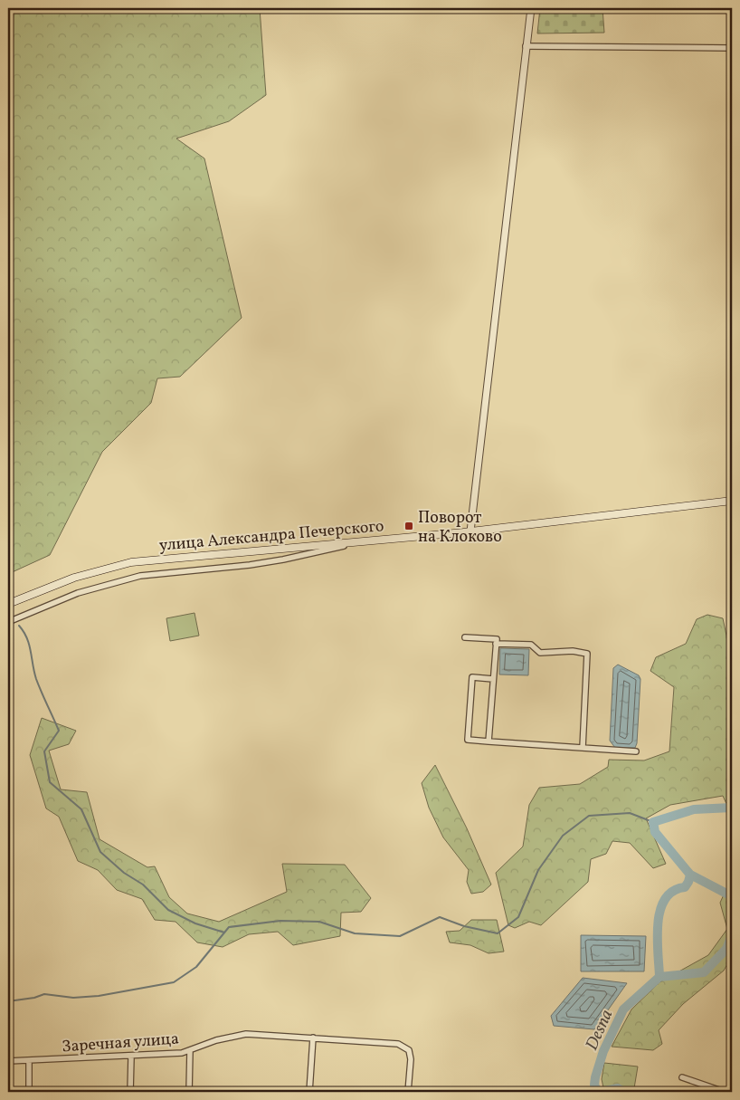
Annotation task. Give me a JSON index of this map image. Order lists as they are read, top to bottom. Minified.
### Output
{"streets":{"main road":["улица Александра Печерского"],"street":["Заречная улица"]},"water":["Desna"],"places":{"transit":["Поворот на Клоково"]}}
